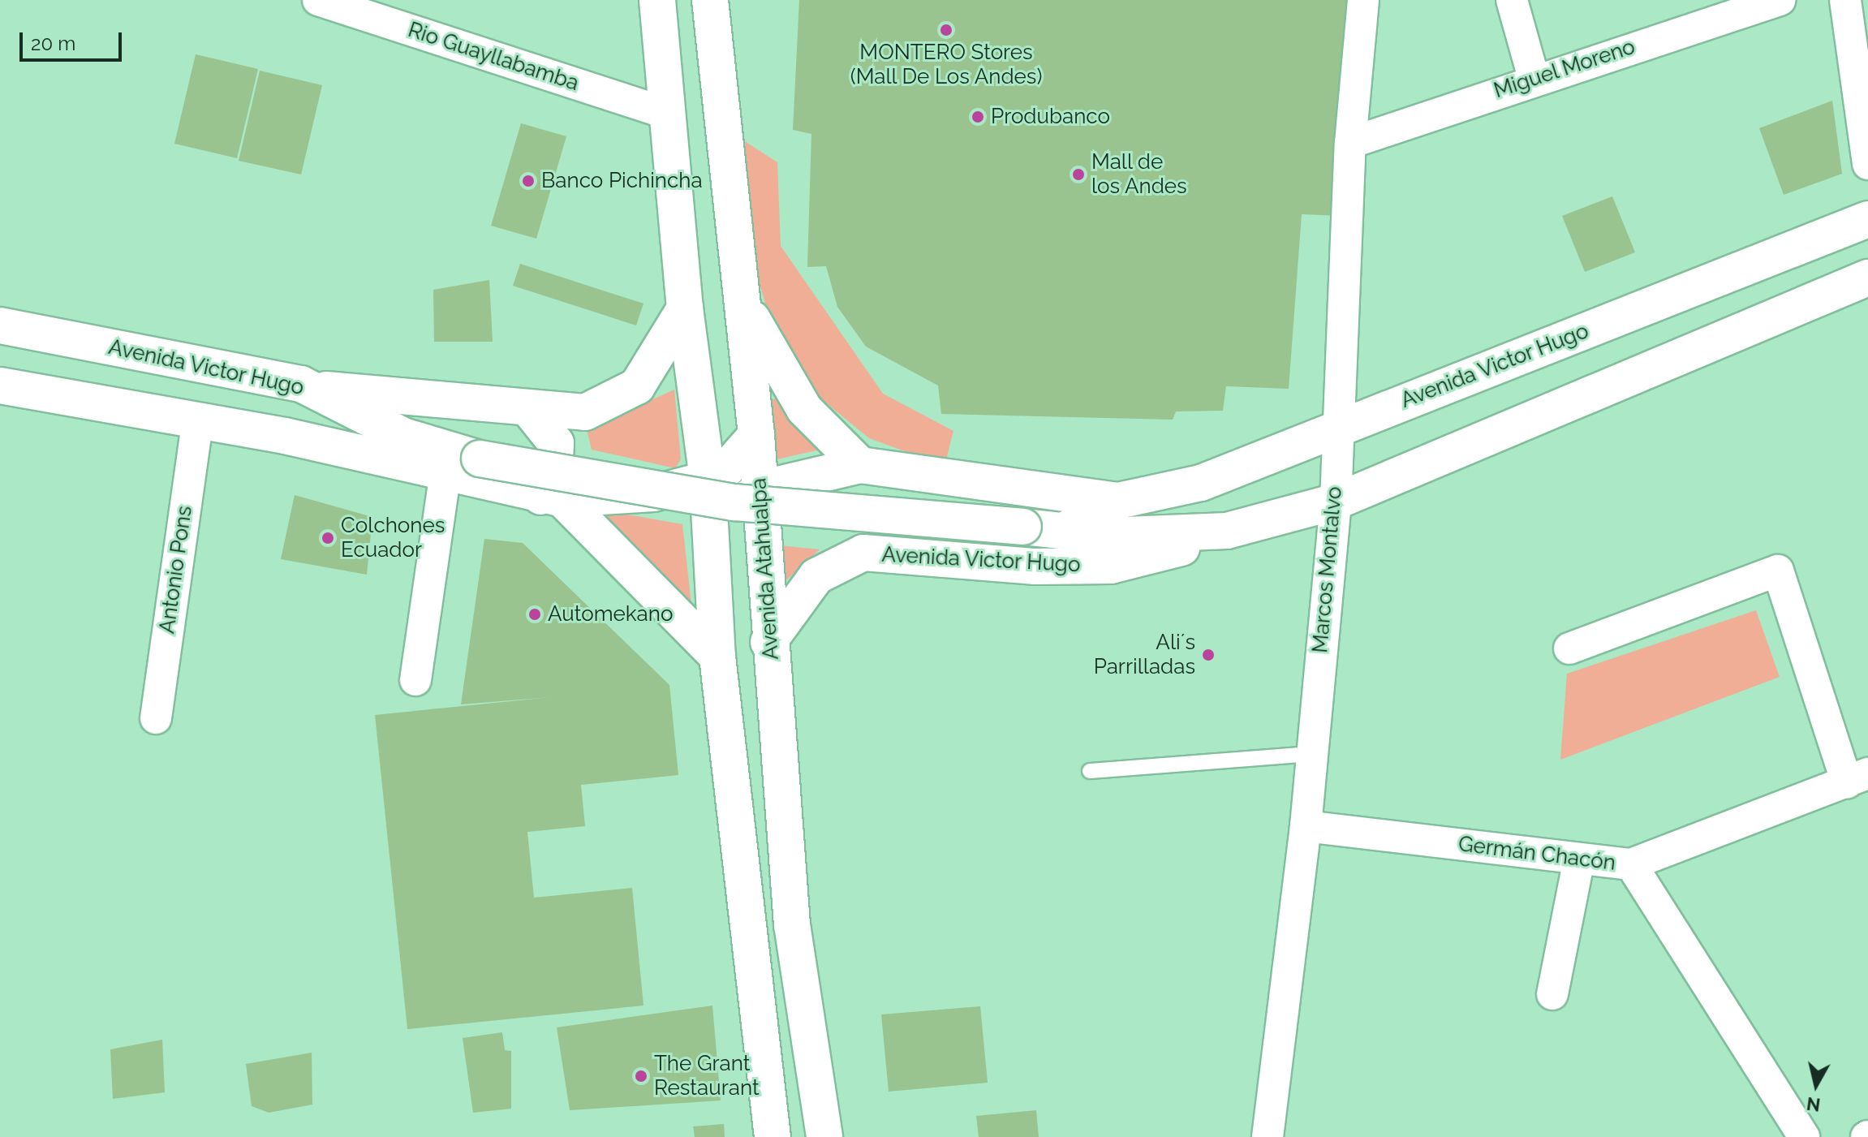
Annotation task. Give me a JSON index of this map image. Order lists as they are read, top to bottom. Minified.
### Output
{"streets":{"main road":["Avenida Victor Hugo","Avenida Atahualpa"],"street":["Rio Guayllabamba","Miguel Moreno","Antonio Pons","Marcos Montalvo","Germán Chacón"]},"crossings":[["Miguel Moreno","Marcos Montalvo"],["Avenida Victor Hugo","Avenida Atahualpa"],["Avenida Victor Hugo","Antonio Pons"],["Avenida Victor Hugo","Marcos Montalvo"],["Marcos Montalvo","Germán Chacón"]],"places":["MONTERO Stores (Mall De Los Andes)","Produbanco","Mall de los Andes","Banco Pichincha","Colchones Ecuador","Automekano","Ali´s Parrilladas","The Grant Restaurant"],"scale_bar":"20 m","north":"bottom"}
